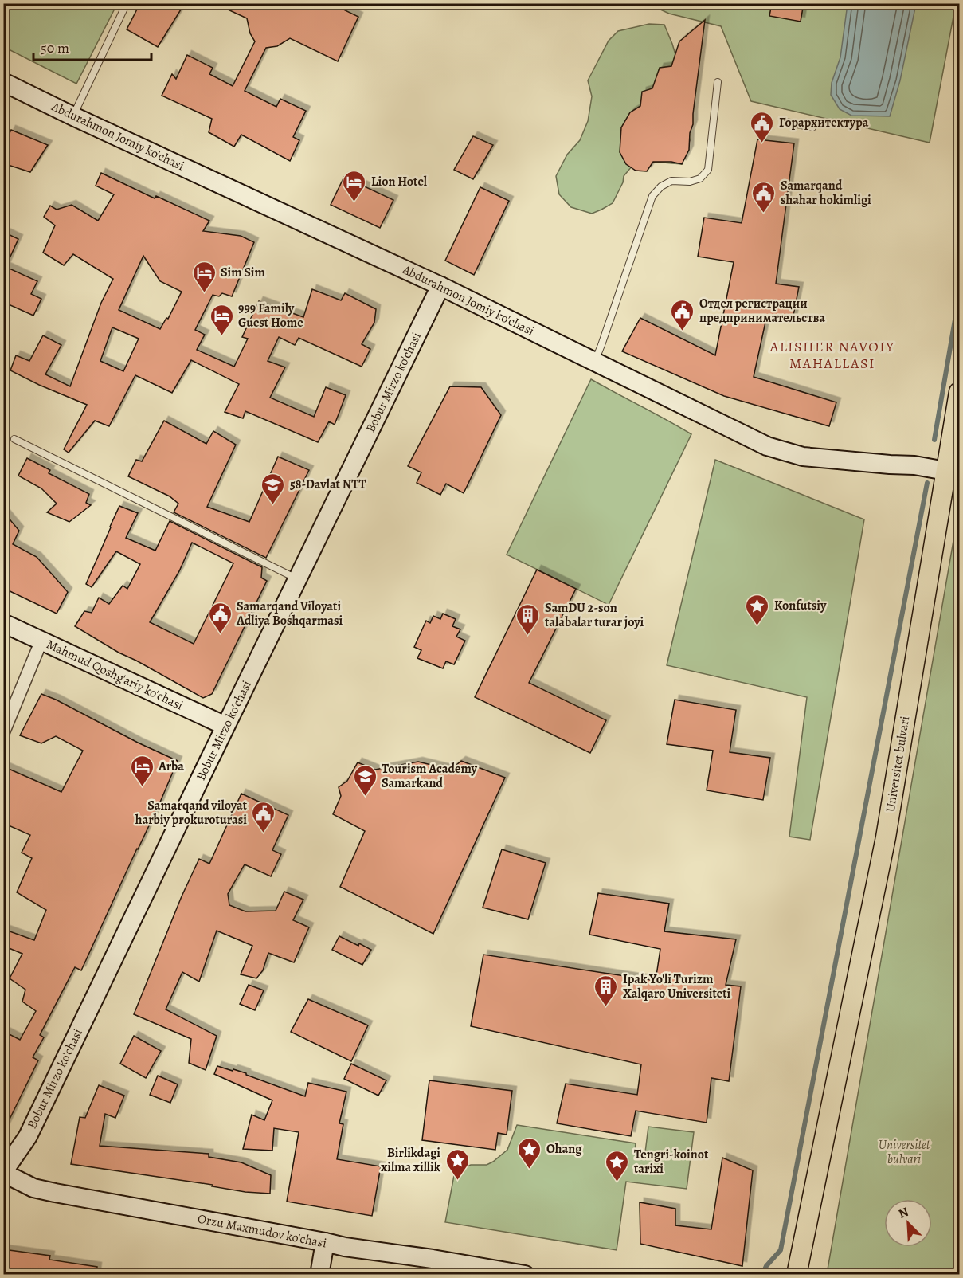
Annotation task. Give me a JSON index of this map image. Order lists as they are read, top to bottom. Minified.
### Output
{"streets":{"main road":["Abdurahmon Jomiy ko'chasi","Bobur Mirzo ko'chasi","Mahmud Qoshg'ariy ko'chasi","Universitet bulvari","Orzu Maxmudov ko'chasi"]},"crossings":[["Abdurahmon Jomiy ko'chasi","Bobur Mirzo ko'chasi"],["Abdurahmon Jomiy ko'chasi","Universitet bulvari"],["Bobur Mirzo ko'chasi","Mahmud Qoshg'ariy ko'chasi"],["Bobur Mirzo ko'chasi","Orzu Maxmudov ko'chasi"]],"districts":["ALISHER NAVOIY MAHALLASI"],"parks":["Universitet bulvari"],"places":{"public building":["Горархитектура","Samarqand shahar hokimligi","Отдел регистрации предпринимательства","Samarqand Viloyati Adliya Boshqarmasi","Samarqand viloyat harbiy prokuroturasi"],"hotel":["Lion Hotel","Sim Sim","999 Family Guest Home","Arba"],"school or university":["58-Davlat NTT","Tourism Academy Samarkand"],"place":["Konfutsiy","Ohang","Birlikdagi xilma xillik","Tengri-koinot tarixi"],"building":["SamDU 2-son talabalar turar joyi","Ipak Yo'li Turizm Xalqaro Universiteti"]},"scale_bar":"50 m","north":"top left"}
